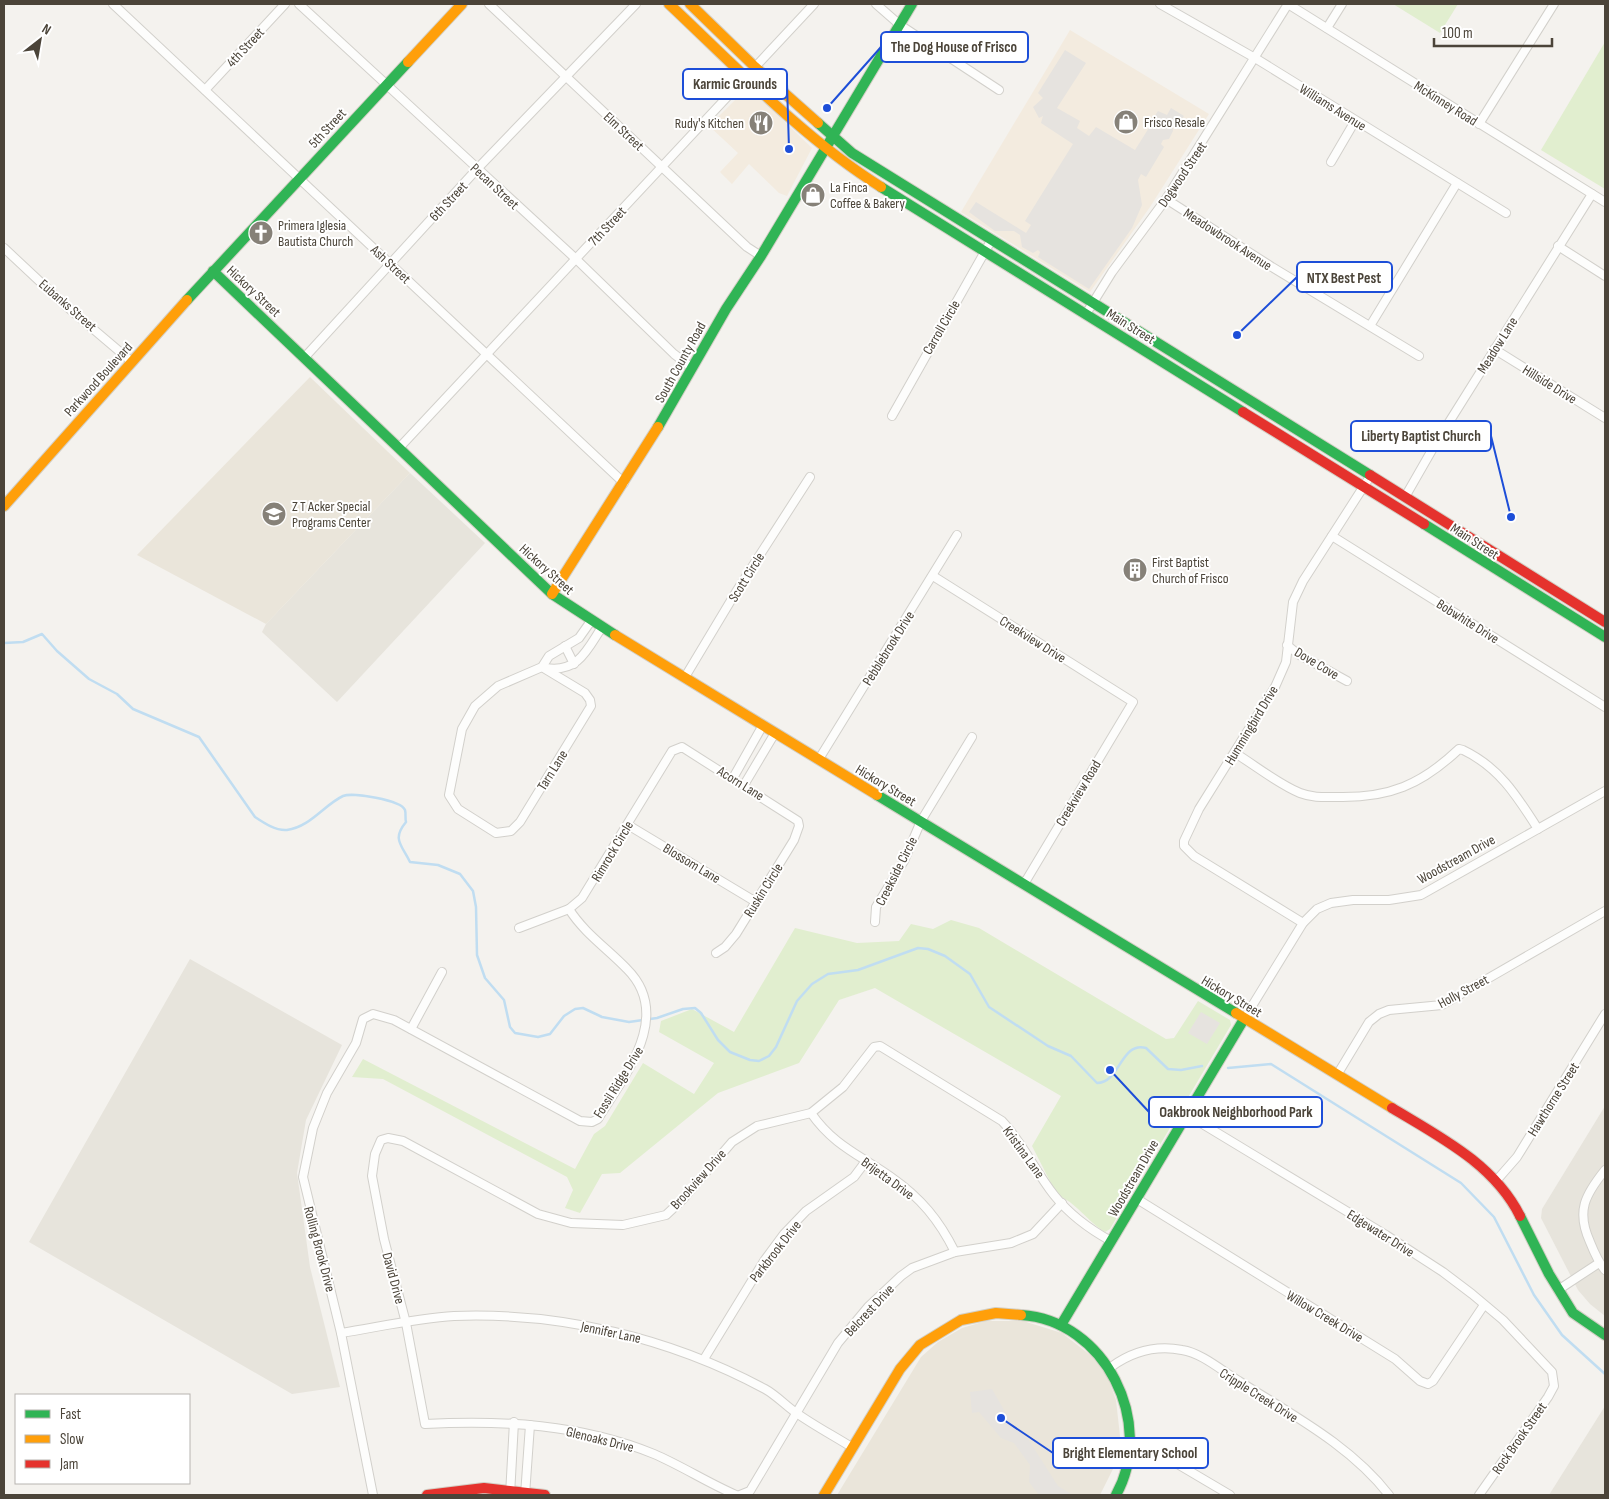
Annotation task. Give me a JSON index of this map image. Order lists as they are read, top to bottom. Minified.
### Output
{"streets":{"street":["4th Street","McKinney Road","Williams Avenue","5th Street","Elm Street","Dogwood Street","Pecan Street","6th Street","7th Street","Meadowbrook Avenue","Ash Street","Hickory Street","Eubanks Street","Main Street","Carroll Circle","Meadow Lane","South County Road","Parkwood Boulevard","Hillside Drive","Scott Circle","Bobwhite Drive","Creekview Drive","Pebblebrook Drive","Dove Cove","Hummingbird Drive","Tarn Lane","Acorn Lane","Creekview Road","Rimrock Circle","Woodstream Drive","Blossom Lane","Creekside Circle","Ruskin Circle","Holly Street","Fossil Ridge Drive","Hawthorne Street","Kristina Lane","Brijetta Drive","Brookview Drive","Edgewater Drive","Rolling Brook Drive","Parkbrook Drive","David Drive","Belcrest Drive","Willow Creek Drive","Jennifer Lane","Cripple Creek Drive","Rock Brook Street","Glenoaks Drive"]},"crossings":[["4th Street","Ash Street"],["McKinney Road","Dogwood Street"],["McKinney Road","Meadow Lane"],["Williams Avenue","Dogwood Street"],["5th Street","Pecan Street"],["5th Street","Ash Street"],["5th Street","Hickory Street"],["5th Street","Parkwood Boulevard"],["Elm Street","6th Street"],["Elm Street","7th Street"],["Elm Street","South County Road"],["Dogwood Street","Meadowbrook Avenue"],["Dogwood Street","Main Street"],["Pecan Street","6th Street"],["Pecan Street","7th Street"],["Pecan Street","South County Road"],["6th Street","Ash Street"],["6th Street","Hickory Street"],["7th Street","Ash Street"],["7th Street","Hickory Street"],["7th Street","Main Street"],["Ash Street","South County Road"],["Hickory Street","South County Road"],["Hickory Street","Parkwood Boulevard"],["Hickory Street","Scott Circle"],["Hickory Street","Pebblebrook Drive"],["Hickory Street","Creekview Road"],["Hickory Street","Woodstream Drive"],["Hickory Street","Creekside Circle"],["Hickory Street","Holly Street"],["Hickory Street","Hawthorne Street"],["Eubanks Street","Parkwood Boulevard"],["Main Street","Carroll Circle"],["Main Street","Meadow Lane"],["Main Street","South County Road"],["Main Street","Hummingbird Drive"],["Meadow Lane","Hillside Drive"],["Bobwhite Drive","Hummingbird Drive"],["Creekview Drive","Pebblebrook Drive"],["Creekview Drive","Creekview Road"],["Dove Cove","Hummingbird Drive"],["Hummingbird Drive","Woodstream Drive"],["Acorn Lane","Rimrock Circle"],["Acorn Lane","Ruskin Circle"],["Rimrock Circle","Blossom Lane"],["Rimrock Circle","Fossil Ridge Drive"],["Woodstream Drive","Kristina Lane"],["Woodstream Drive","Edgewater Drive"],["Woodstream Drive","Willow Creek Drive"],["Blossom Lane","Ruskin Circle"],["Fossil Ridge Drive","Rolling Brook Drive"],["Kristina Lane","Brookview Drive"],["Kristina Lane","Belcrest Drive"],["Brijetta Drive","Brookview Drive"],["Brijetta Drive","Parkbrook Drive"],["Brijetta Drive","Belcrest Drive"],["Brookview Drive","David Drive"],["Edgewater Drive","Willow Creek Drive"],["Edgewater Drive","Rock Brook Street"],["Rolling Brook Drive","Jennifer Lane"],["Parkbrook Drive","Jennifer Lane"],["David Drive","Jennifer Lane"],["David Drive","Glenoaks Drive"],["Belcrest Drive","Jennifer Lane"]],"places":{"other":["The Dog House of Frisco","Karmic Grounds","NTX Best Pest","Liberty Baptist Church","Oakbrook Neighborhood Park","Bright Elementary School"],"shop":["Frisco Resale","La Finca Coffee & Bakery"],"restaurant":["Rudy's Kitchen"],"church":["Primera Iglesia Bautista Church"],"school or university":["Z T Acker Special Programs Center"],"building":["First Baptist Church of Frisco"]},"legend":["Fast","Slow","Jam"],"scale_bar":"100 m","north":"top right"}
